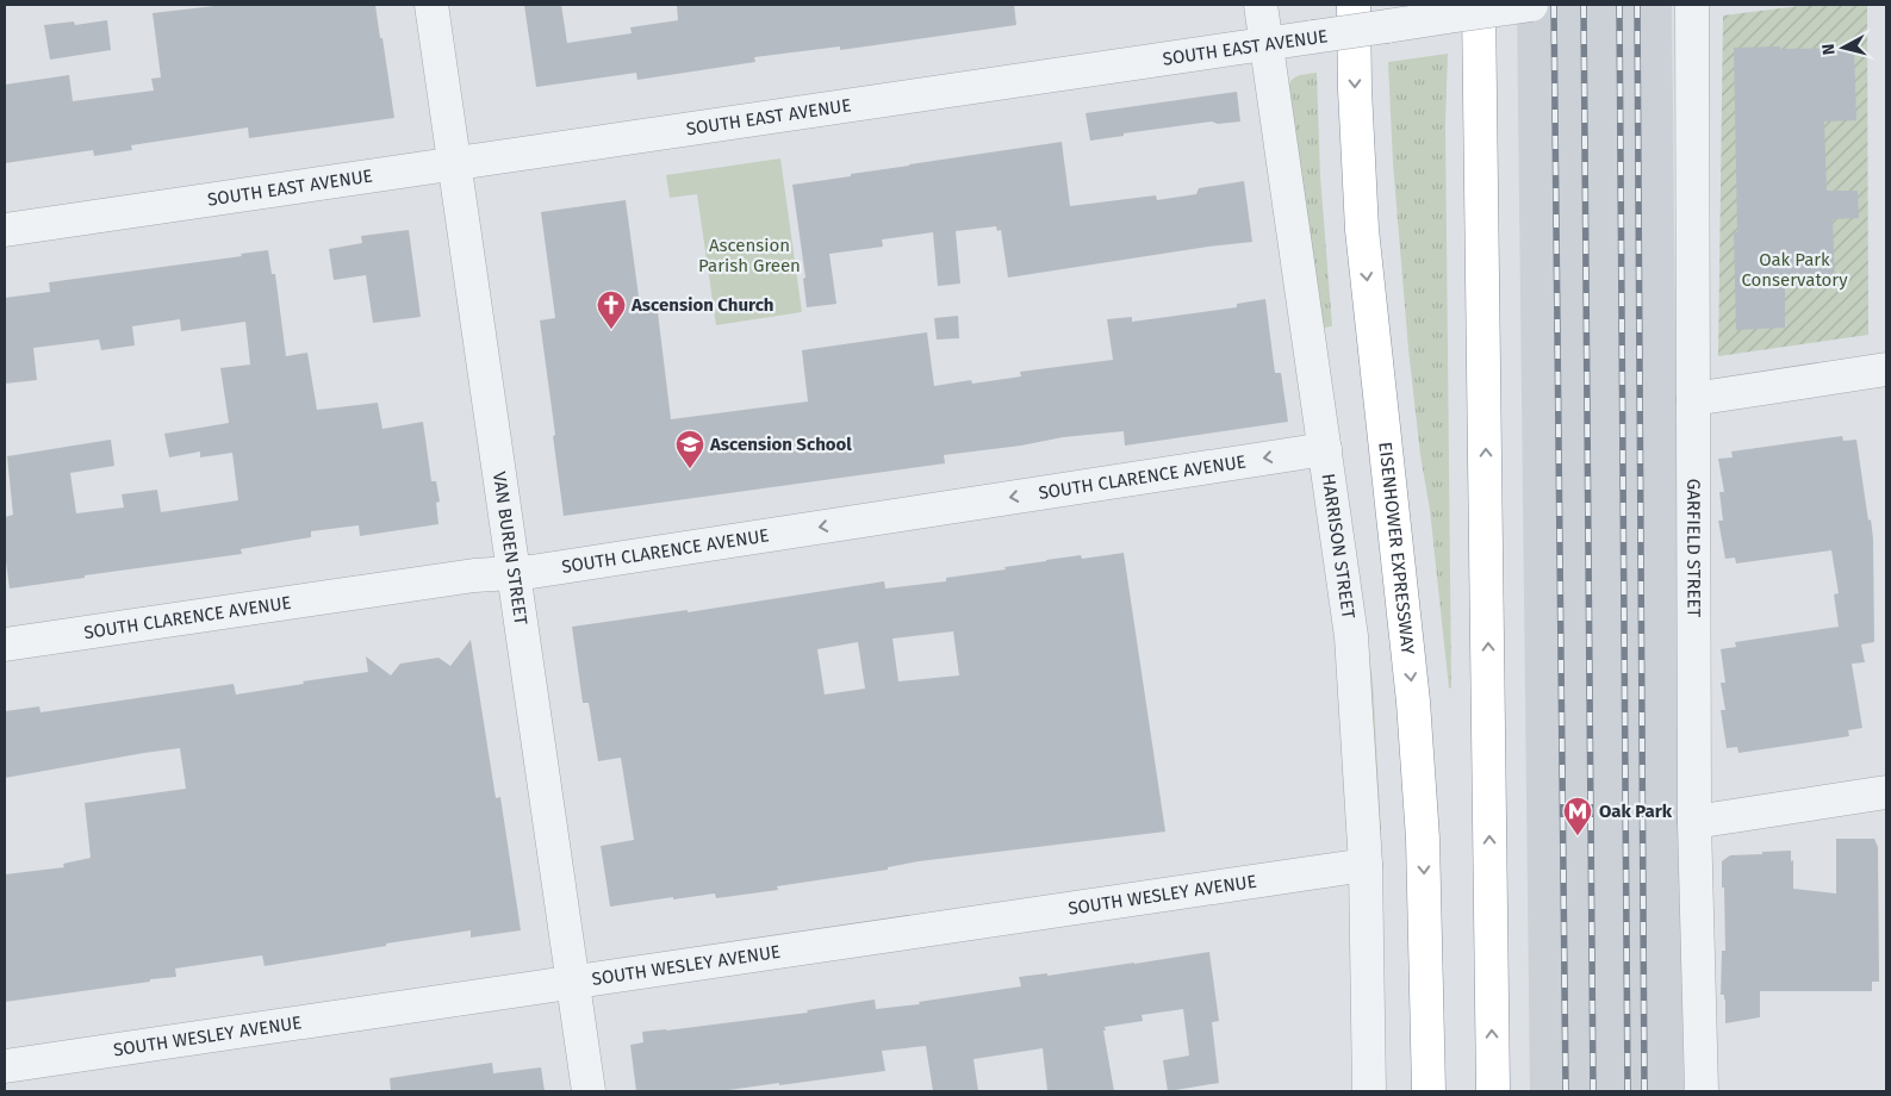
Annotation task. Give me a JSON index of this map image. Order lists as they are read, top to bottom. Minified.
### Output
{"streets":{"highway":["EISENHOWER EXPRESSWAY"],"street":["SOUTH EAST AVENUE","SOUTH CLARENCE AVENUE","HARRISON STREET","VAN BUREN STREET","GARFIELD STREET","SOUTH WESLEY AVENUE"]},"crossings":[["SOUTH EAST AVENUE","HARRISON STREET"],["SOUTH EAST AVENUE","VAN BUREN STREET"],["SOUTH CLARENCE AVENUE","HARRISON STREET"],["SOUTH CLARENCE AVENUE","VAN BUREN STREET"],["HARRISON STREET","SOUTH WESLEY AVENUE"],["VAN BUREN STREET","SOUTH WESLEY AVENUE"]],"one_way":["SOUTH CLARENCE AVENUE"],"parks":["Ascension Parish Green","Oak Park Conservatory"],"places":{"church":["Ascension Church"],"school or university":["Ascension School"],"metro station":["Oak Park"]},"north":"left"}
